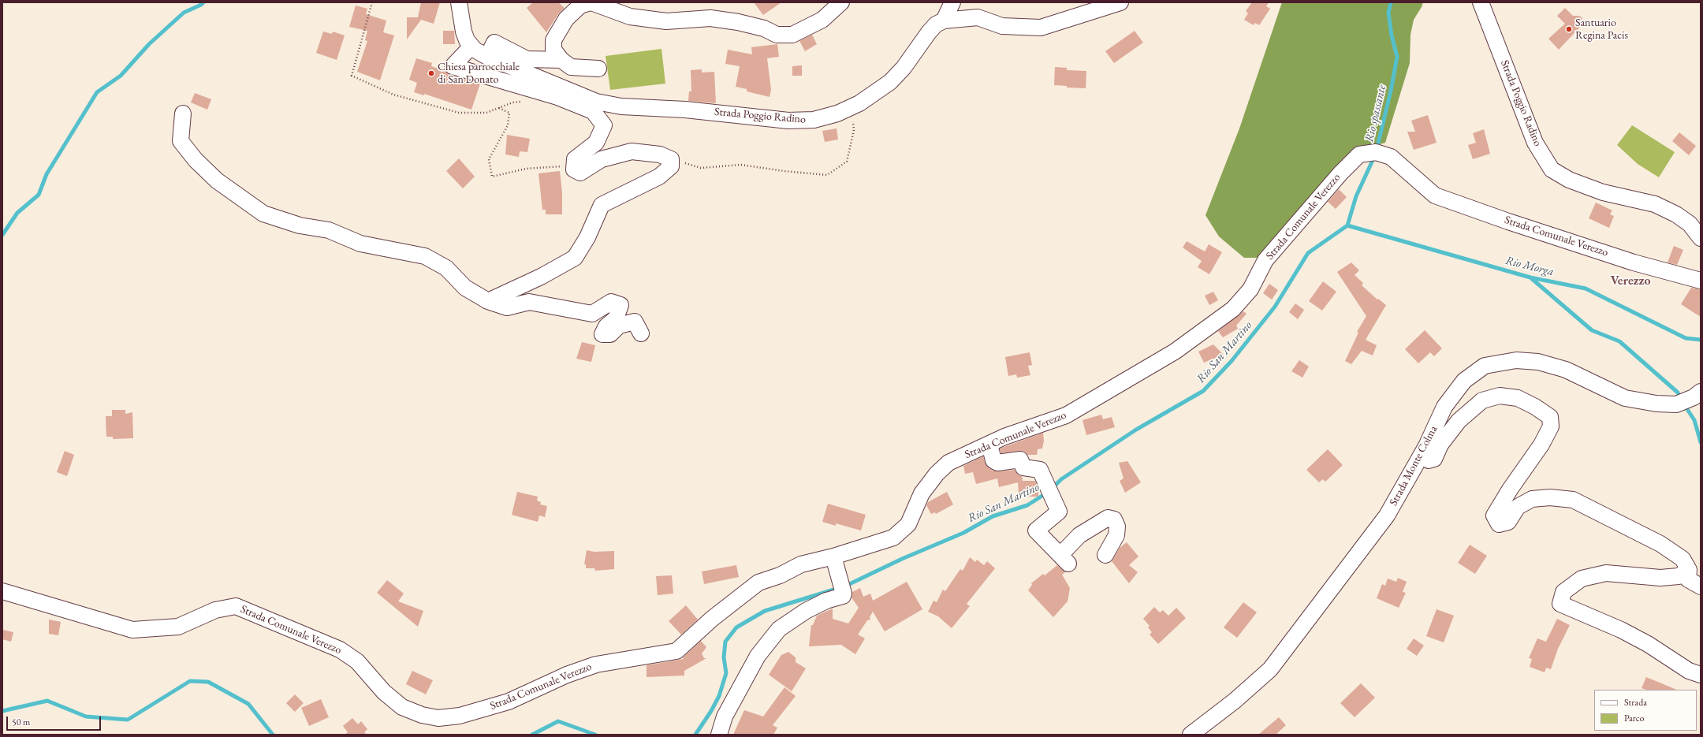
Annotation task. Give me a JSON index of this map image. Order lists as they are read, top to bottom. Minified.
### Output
{"streets":{"street":["Strada Poggio Radino","Strada Comunale Verezzo","Strada Monte Colma"]},"districts":["Verezzo"],"water":["Rio spassante","Rio Morga","Rio San Martino"],"places":["Santuario Regina Pacis","Chiesa parrocchiale di San Donato"],"legend":["Strada","Parco"],"scale_bar":"50 m"}
